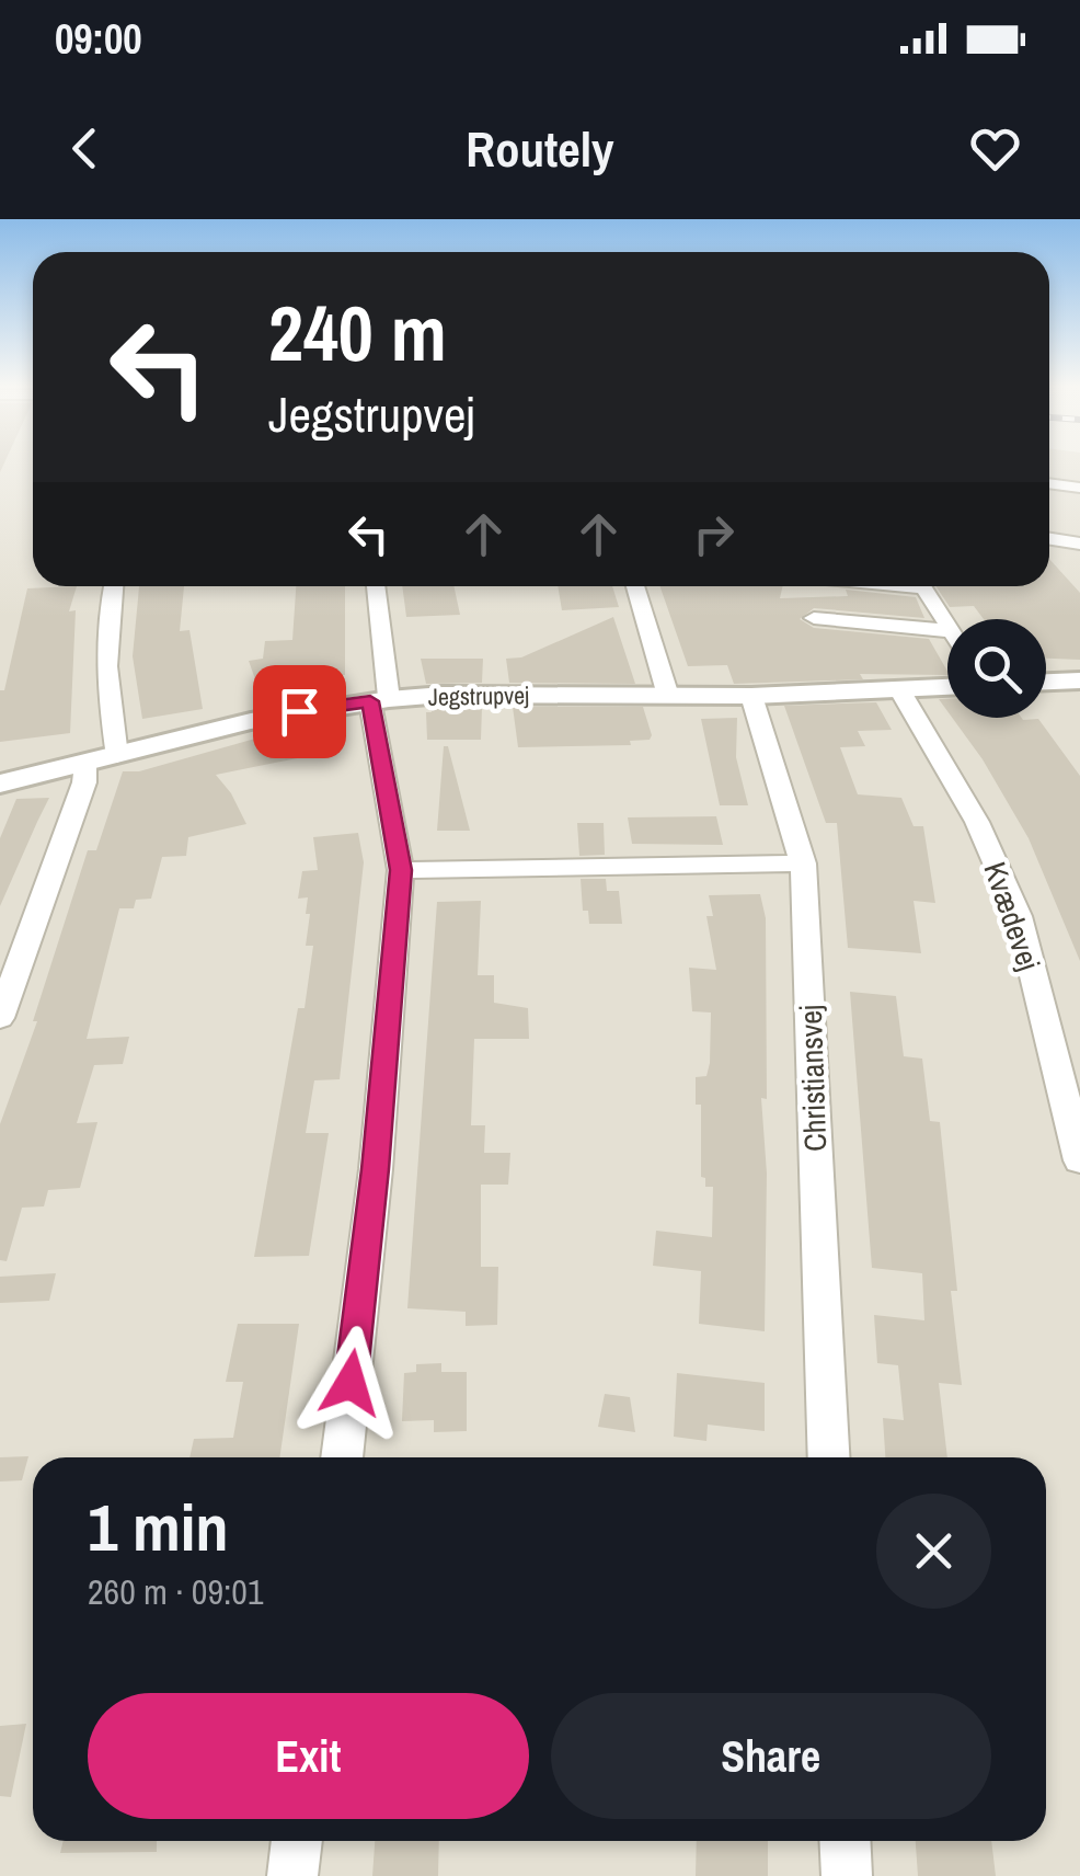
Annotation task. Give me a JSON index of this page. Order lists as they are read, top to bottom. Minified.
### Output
{"streets":{"street":["Jegstrupvej","Kvædevej","Christiansvej"]},"crossings":[["Jegstrupvej","Kvædevej"],["Jegstrupvej","Christiansvej"]],"page":{"status":"09:00","header":"Routely","turn":["240 m","Jegstrupvej"],"heading":["1 min","260 m · 09:01"],"buttons":["Exit","Share"]}}
